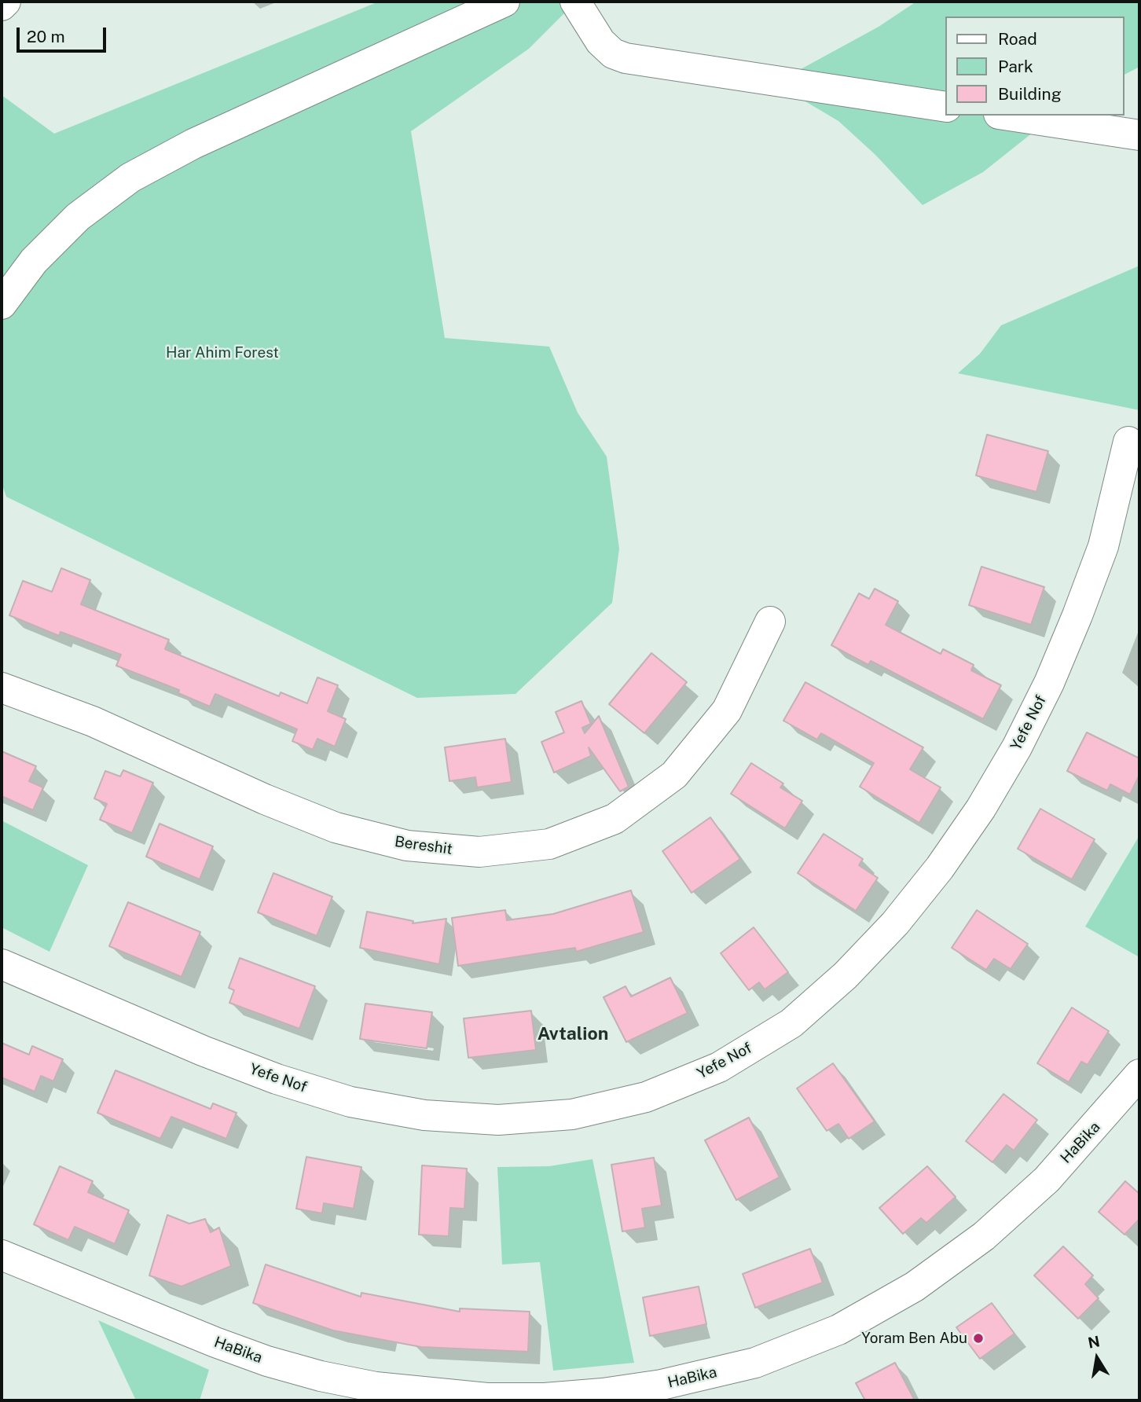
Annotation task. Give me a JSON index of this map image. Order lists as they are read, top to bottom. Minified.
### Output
{"streets":{"street":["Yefe Nof","Bereshit","HaBika"]},"districts":["Avtalion"],"parks":["Har Ahim Forest"],"places":["Yoram Ben Abu"],"legend":["Road","Park","Building"],"scale_bar":"20 m","north":"top"}
